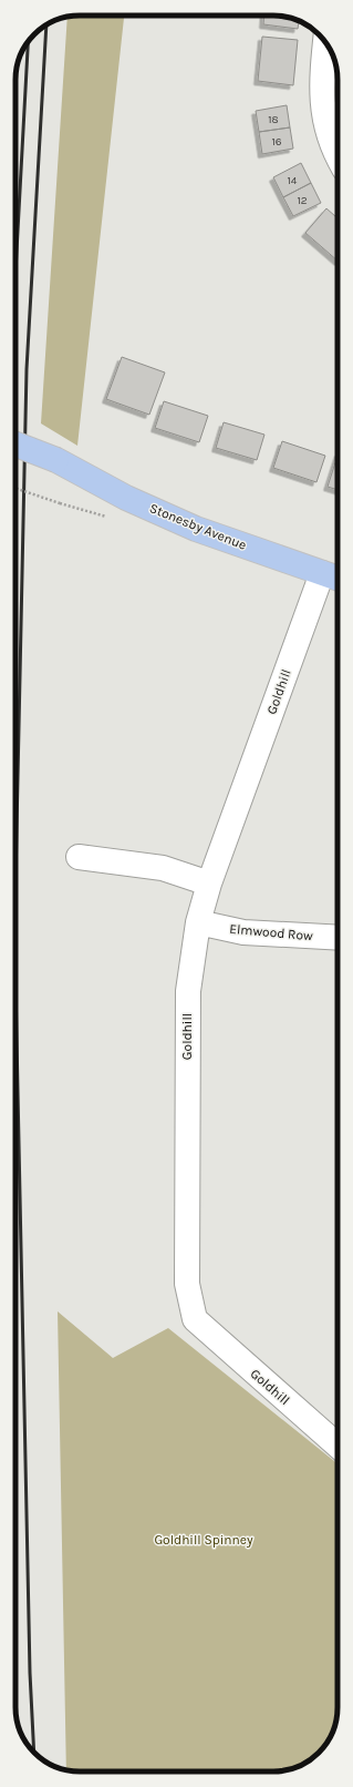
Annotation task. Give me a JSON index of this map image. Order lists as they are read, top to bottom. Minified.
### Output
{"streets":{"main road":["Stonesby Avenue"],"street":["Goldhill","Elmwood Row"]},"crossings":[["Stonesby Avenue","Goldhill"],["Goldhill","Elmwood Row"]],"parks":["Goldhill Spinney"],"house_numbers":["18","16","14","12"]}
